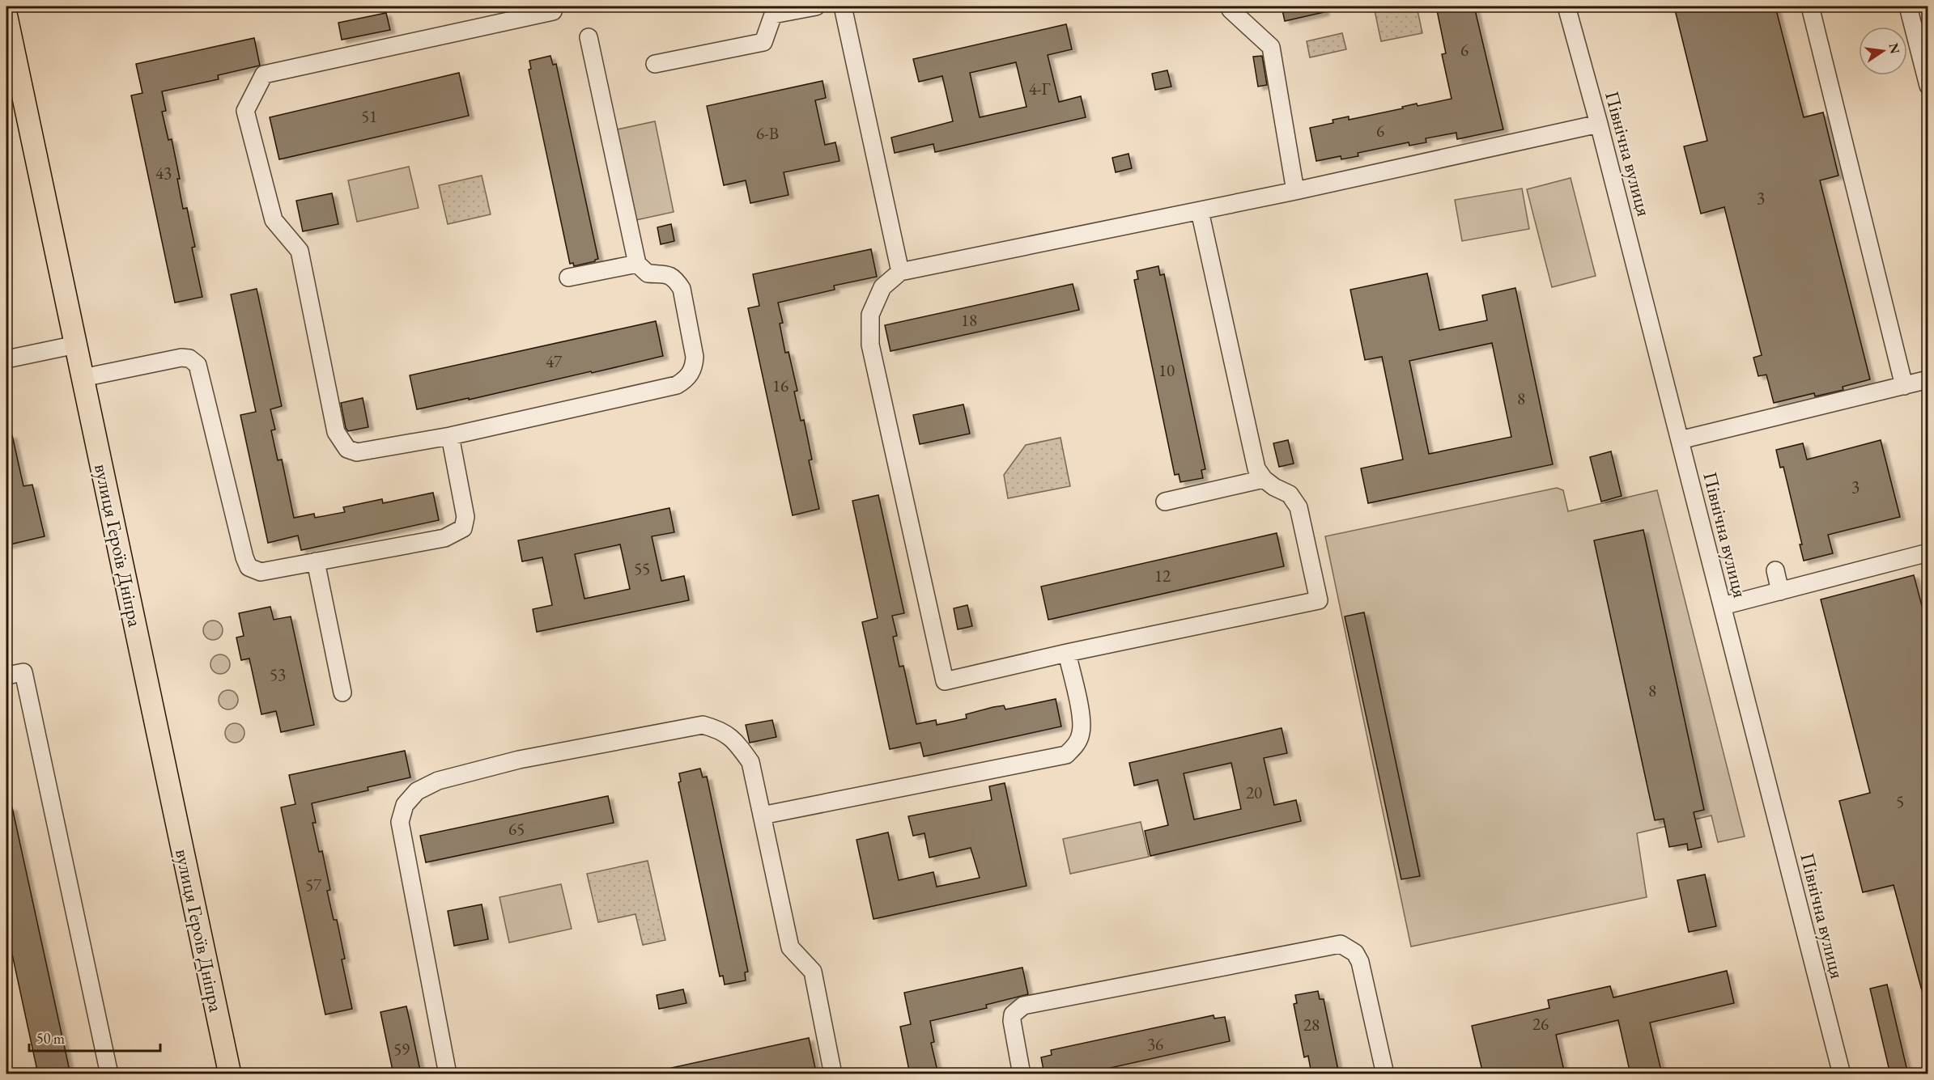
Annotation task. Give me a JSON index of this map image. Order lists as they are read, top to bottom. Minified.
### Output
{"streets":{"main road":["вулиця Героїв Дніпра"],"street":["Північна вулиця"]},"house_numbers":["6","4-Г","51","6","6-В","43","3","18","47","10","16","8","3","55","12","53","8","20","5","65","57","26","28","36","59"],"scale_bar":"50 m","north":"right"}
